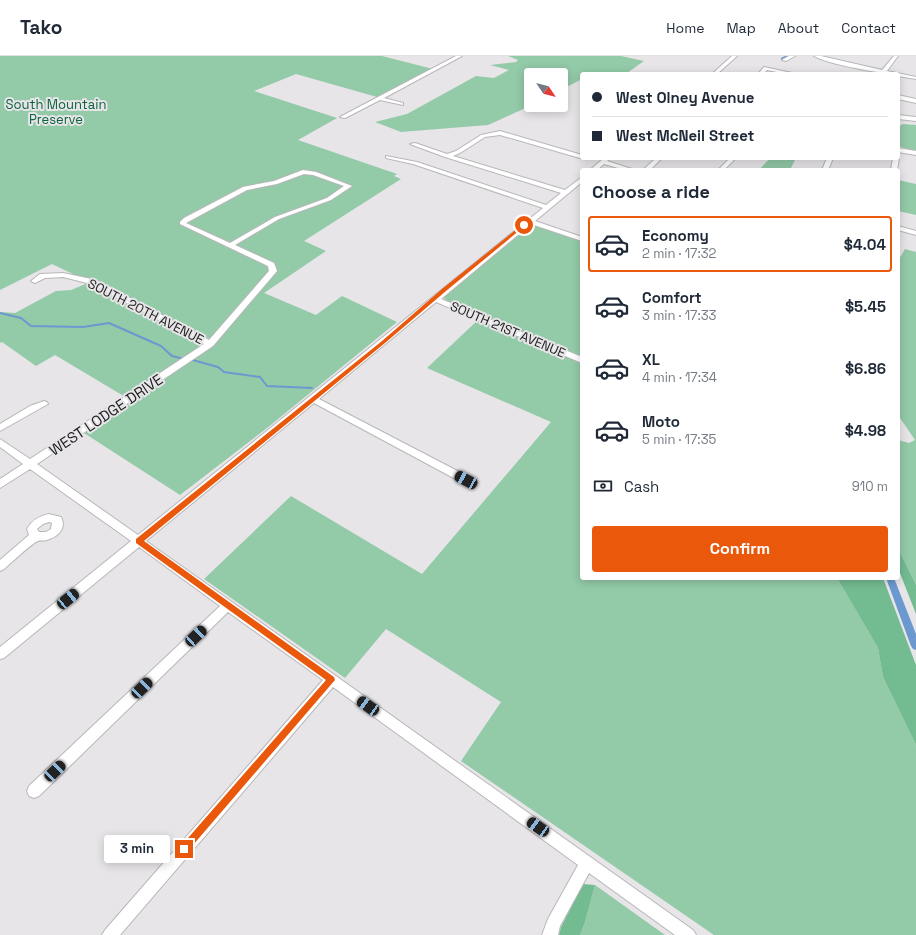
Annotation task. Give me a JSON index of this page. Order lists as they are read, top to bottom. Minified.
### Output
{"streets":{"street":["SOUTH 20TH AVENUE","SOUTH 21ST AVENUE","WEST LODGE DRIVE"]},"crossings":[["SOUTH 20TH AVENUE","WEST LODGE DRIVE"]],"parks":["South Mountain Preserve"],"north":"bottom right","page":{"header":"Tako","nav":["Home","Map","About","Contact"],"banner":["West Olney Avenue","West McNeil Street"],"heading":"Choose a ride","list":[{"name":"Economy","note":"2 min · 17:32","value":"$4.04"},{"name":"Comfort","note":"3 min · 17:33","value":"$5.45"},{"name":"XL","note":"4 min · 17:34","value":"$6.86"},{"name":"Moto","note":"5 min · 17:35","value":"$4.98"}],"pay":["Cash","910 m"],"buttons":"Confirm","bubble":"3 min"}}
